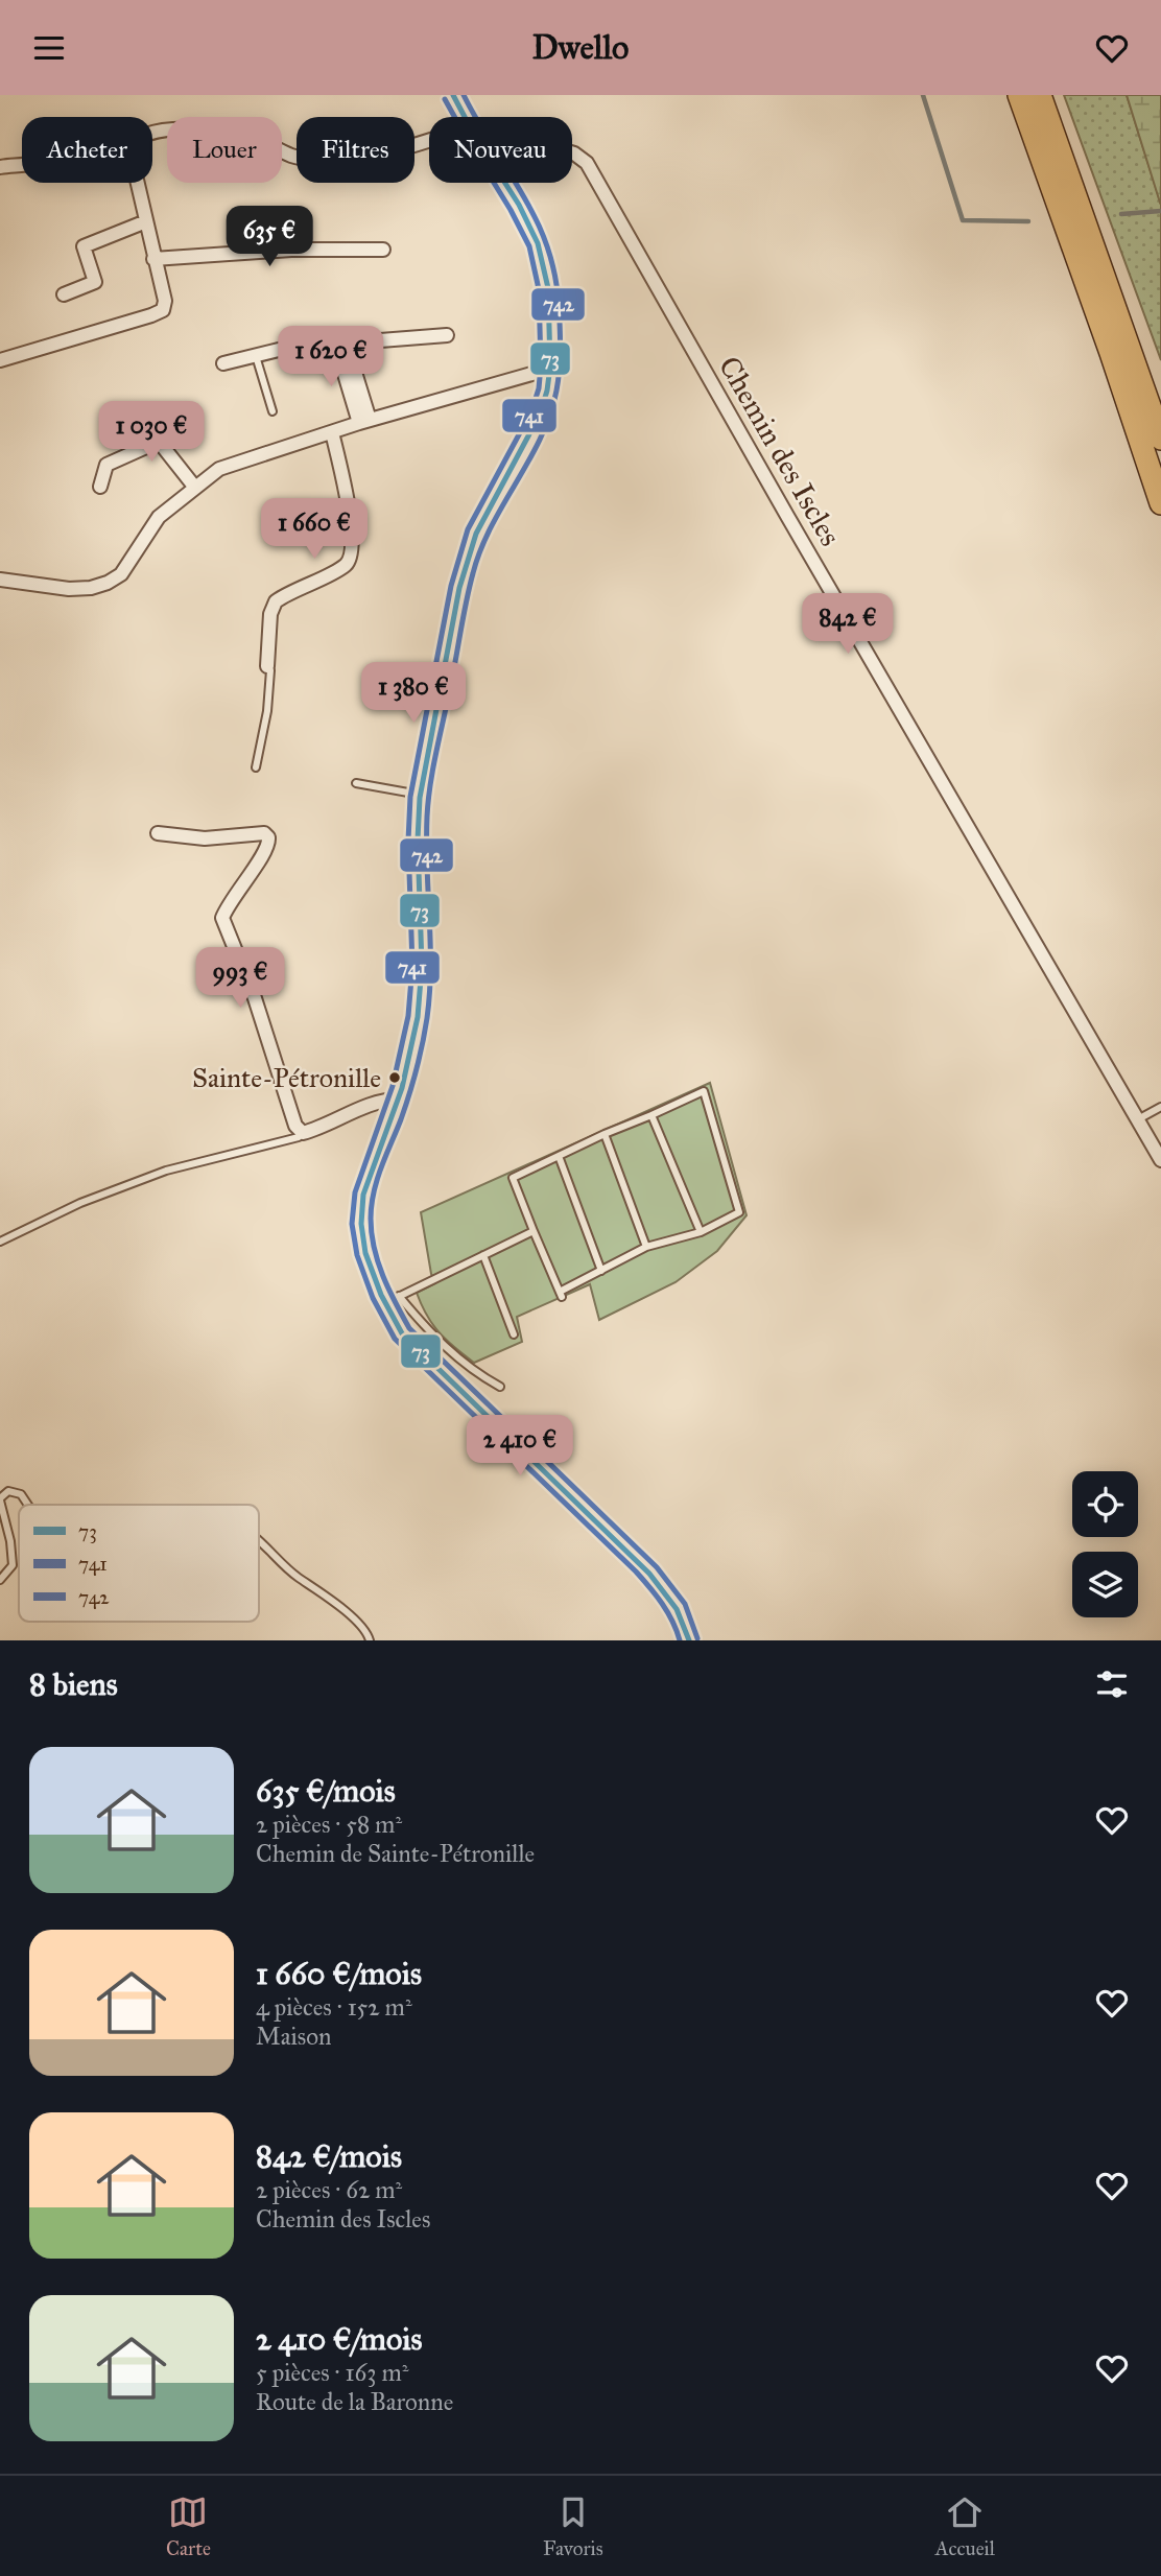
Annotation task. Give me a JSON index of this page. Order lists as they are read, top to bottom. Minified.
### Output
{"streets":{"street":["Chemin des Iscles"]},"places":["Sainte-Pétronille"],"lines":["transit line 73","transit line 742","transit line 741"],"legend":["73","741","742"],"page":{"header":"Dwello","chip":["Acheter","Louer","Filtres","Nouveau"],"price":["635 €","1 620 €","1 030 €","1 660 €","842 €","1 380 €","993 €","2 410 €"],"heading":"8 biens","list":[{"name":"635 €/mois","note":"2 pièces · 58 m² · Chemin de Sainte-Pétronille"},{"name":"1 660 €/mois","note":"4 pièces · 152 m² · Maison"},{"name":"842 €/mois","note":"2 pièces · 62 m² · Chemin des Iscles"},{"name":"2 410 €/mois","note":"5 pièces · 163 m² · Route de la Baronne"}],"tabs":["Carte","Favoris","Accueil"]}}
